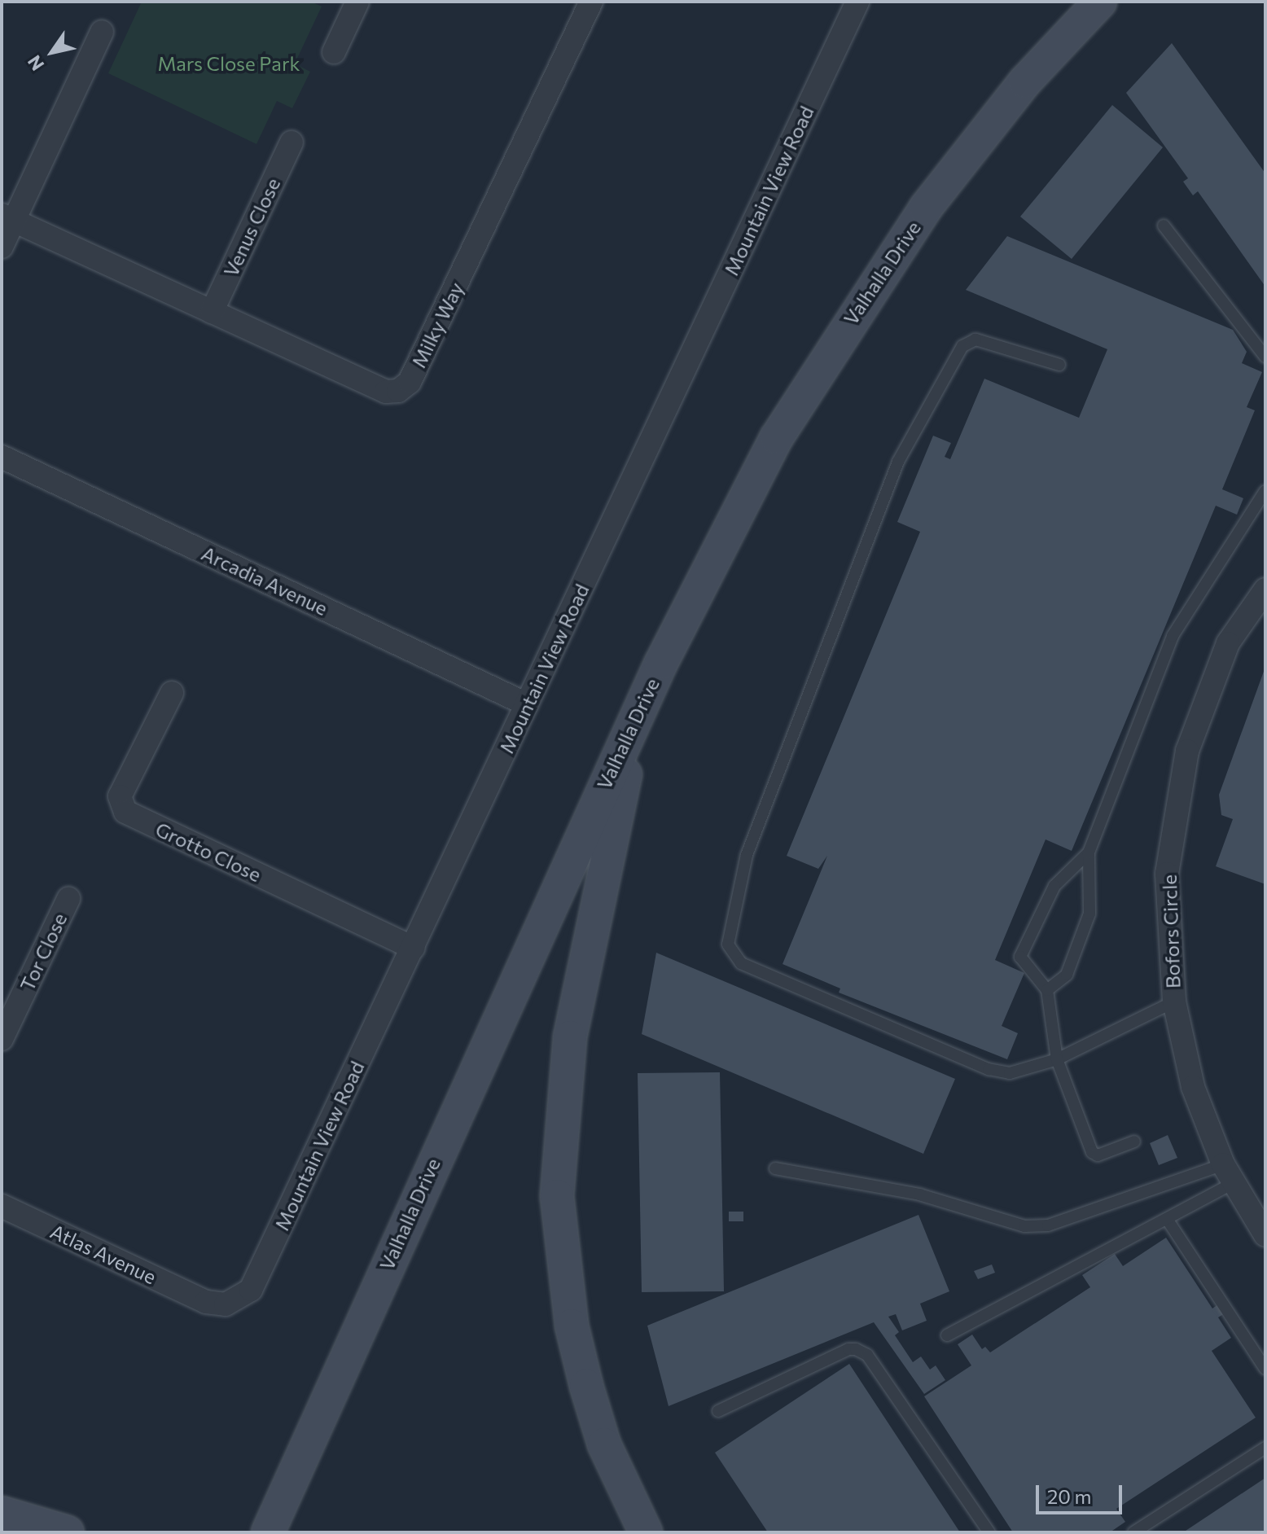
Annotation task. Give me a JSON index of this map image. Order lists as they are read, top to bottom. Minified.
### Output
{"streets":{"main road":["Valhalla Drive"],"street":["Mountain View Road","Venus Close","Milky Way","Arcadia Avenue","Grotto Close","Bofors Circle","Tor Close","Atlas Avenue"]},"crossings":[["Mountain View Road","Arcadia Avenue"],["Mountain View Road","Grotto Close"],["Mountain View Road","Atlas Avenue"],["Venus Close","Milky Way"]],"parks":["Mars Close Park"],"scale_bar":"20 m","north":"bottom left"}
